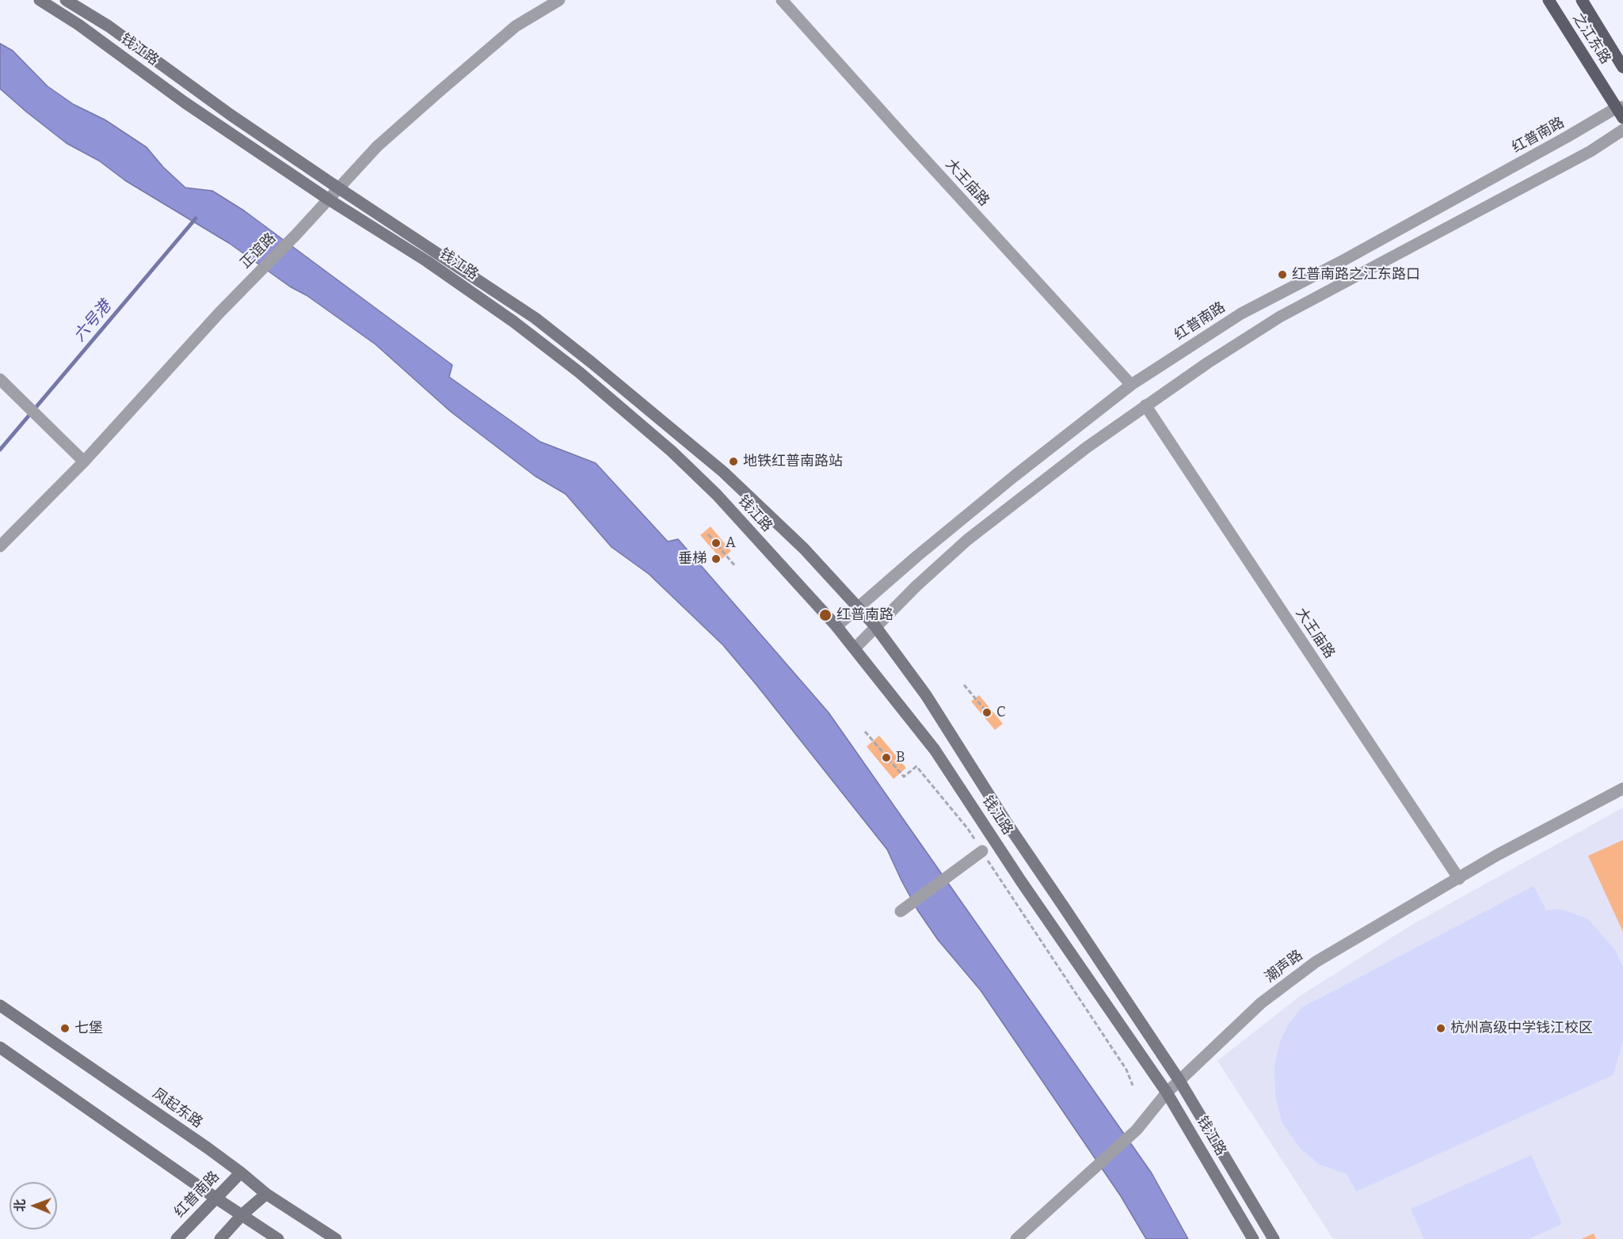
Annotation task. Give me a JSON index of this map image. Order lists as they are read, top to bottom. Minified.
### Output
{"streets":{"main road":["之江东路","钱江路","红普南路","凤起东路"],"street":["大王庙路","正谊路","潮声路"]},"crossings":[["之江东路","红普南路"],["钱江路","红普南路"],["钱江路","正谊路"],["钱江路","潮声路"],["红普南路","大王庙路"],["红普南路","凤起东路"],["大王庙路","潮声路"]],"water":["六号港"],"places":["红普南路之江东路口","地铁红普南路站","A","垂梯","红普南路","C","B","七堡","杭州高级中学钱江校区"],"north":"left"}
